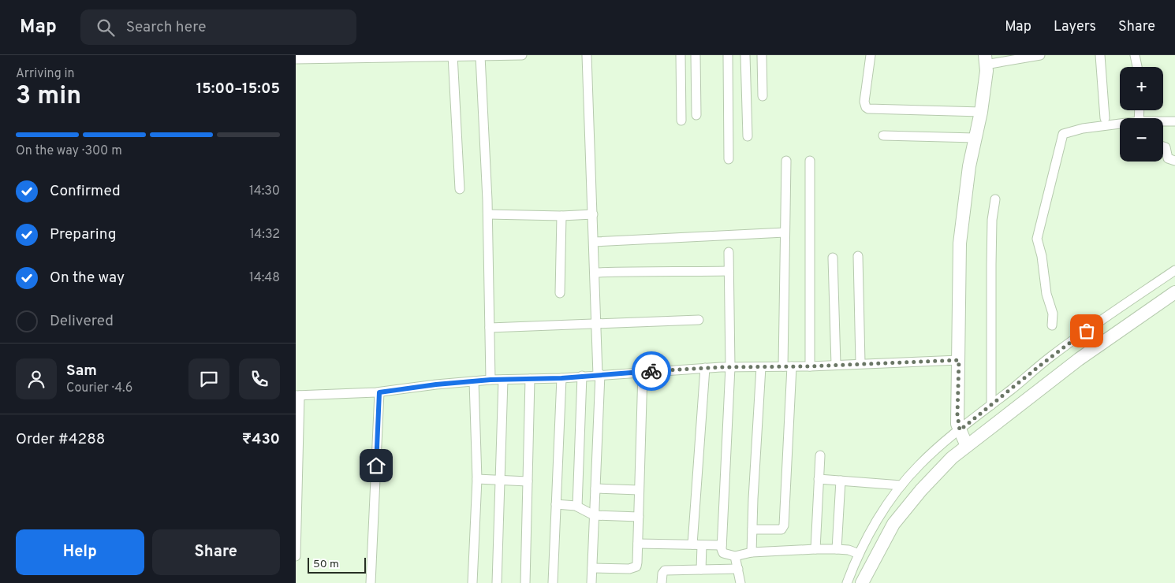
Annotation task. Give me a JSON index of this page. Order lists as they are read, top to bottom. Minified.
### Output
{"scale_bar":"50 m","page":{"header":"Map","search":"Search here","nav":["Map","Layers","Share"],"heading":["3 min","Arriving in","15:00–15:05"],"panel":["Sam","Courier · 4.6","Order #4288","₹430"],"map_buttons":["+","−"],"bar":"On the way · 300 m","list":[["Confirmed","14:30"],["Preparing","14:32"],["On the way","14:48"],"Delivered"],"buttons":["Help","Share"],"scale":"50 m"}}
